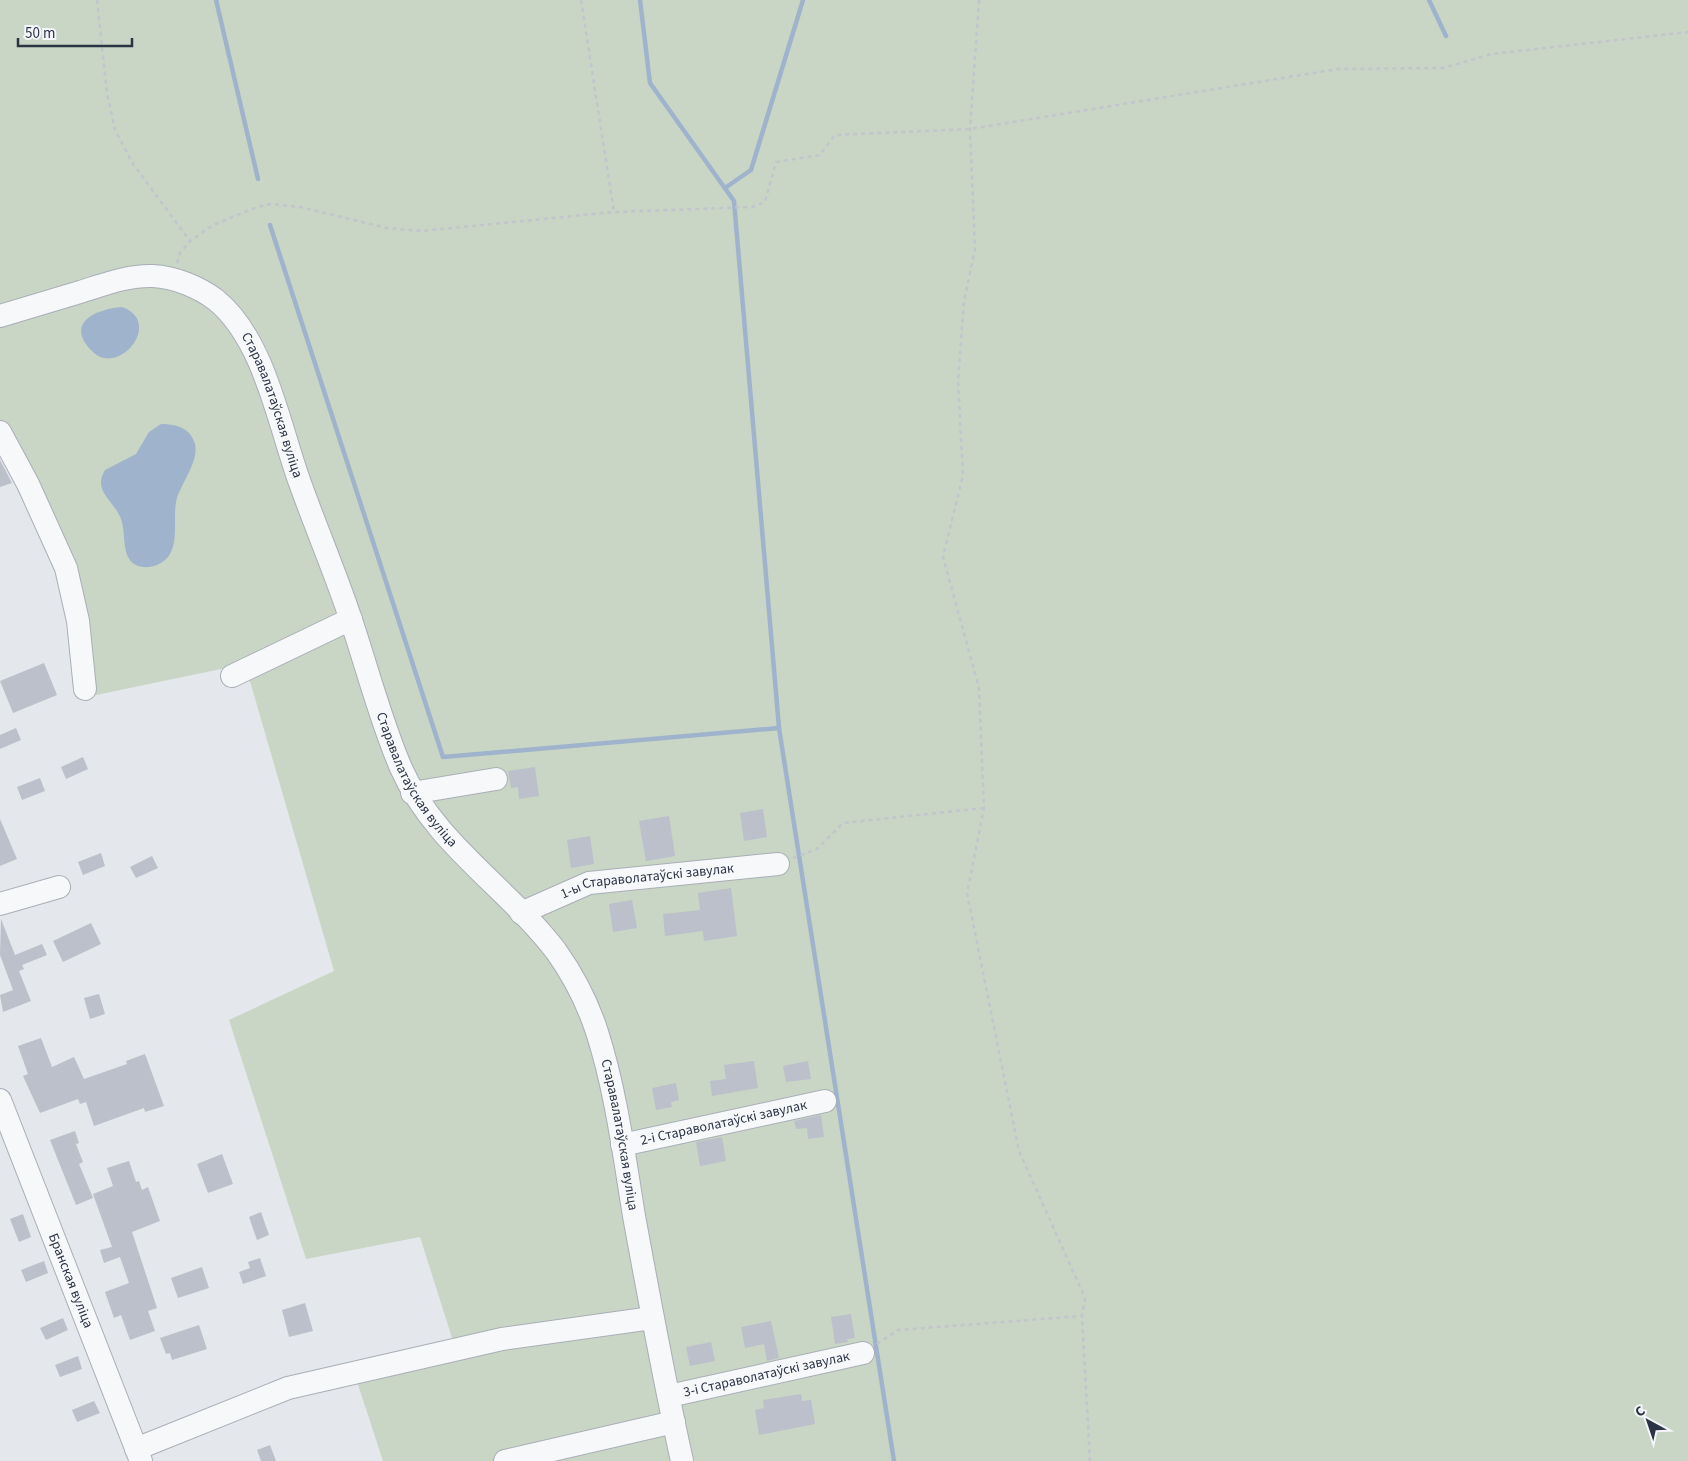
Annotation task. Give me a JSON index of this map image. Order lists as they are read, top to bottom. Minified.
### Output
{"streets":{"street":["Старавалатаўская вуліца","1-ы Стараволатаўскі завулак","2-і Стараволатаўскі завулак","Бранская вуліца","3-і Стараволатаўскі завулак"]},"crossings":[["Старавалатаўская вуліца","1-ы Стараволатаўскі завулак"],["Старавалатаўская вуліца","2-і Стараволатаўскі завулак"],["Старавалатаўская вуліца","3-і Стараволатаўскі завулак"]],"scale_bar":"50 m","north":"top left"}
